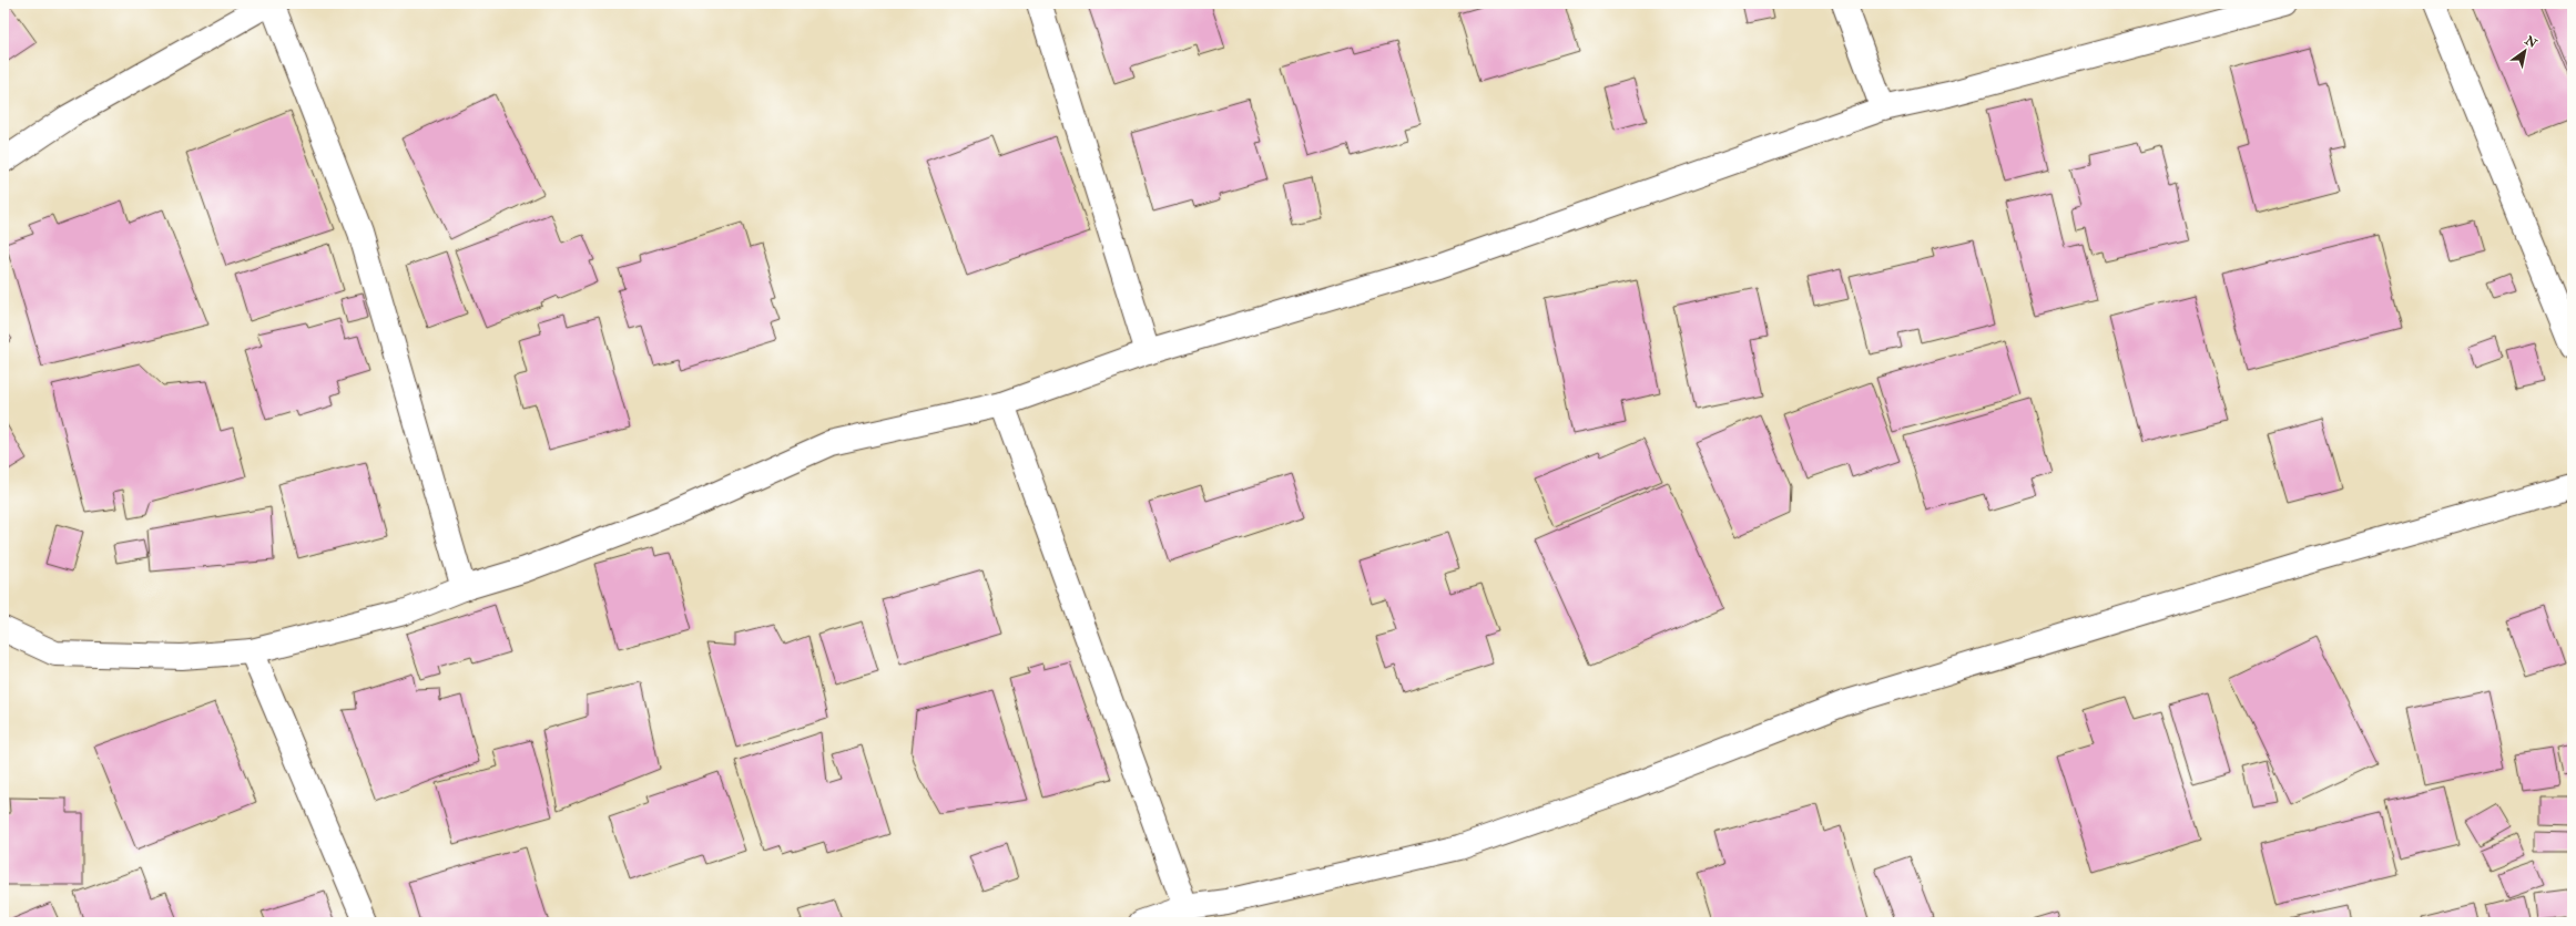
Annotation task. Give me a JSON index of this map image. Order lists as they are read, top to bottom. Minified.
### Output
{"north":"top right"}
